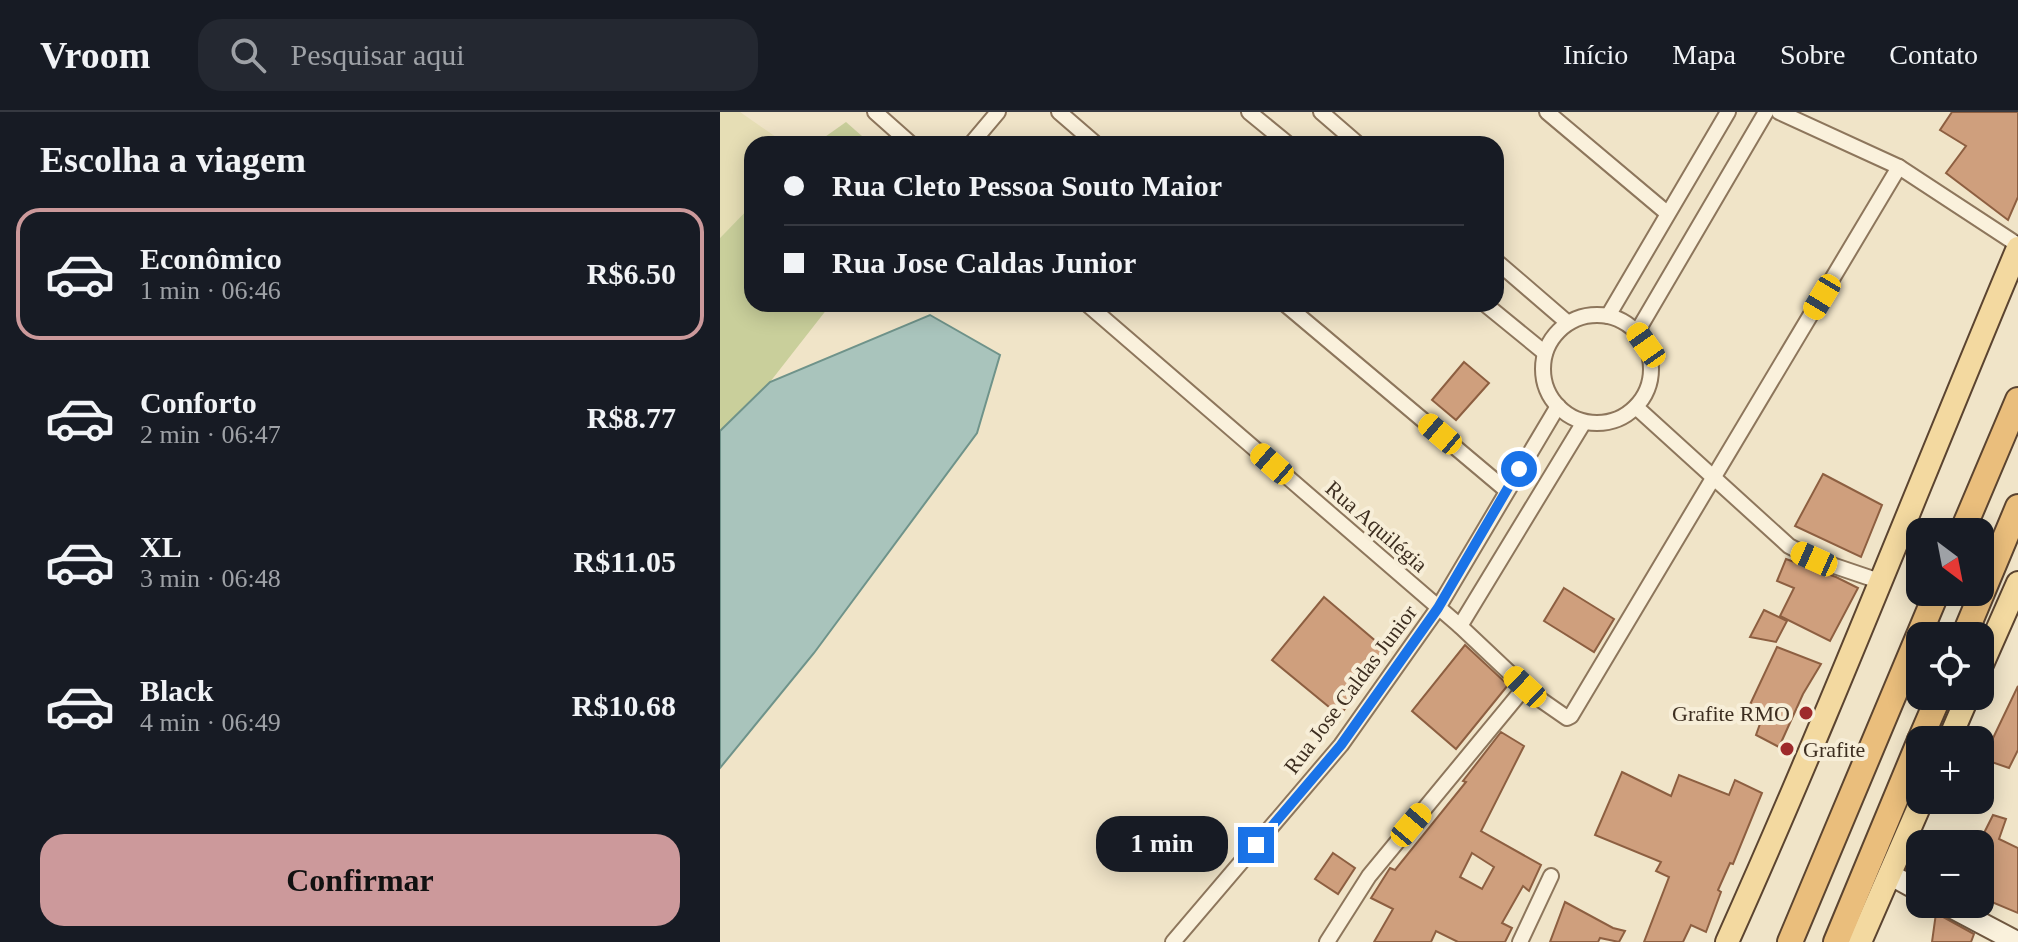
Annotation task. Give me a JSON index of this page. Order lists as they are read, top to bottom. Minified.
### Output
{"streets":{"street":["Rua Aquilégia","Rua Jose Caldas Junior"]},"crossings":[["Rua Aquilégia","Rua Jose Caldas Junior"]],"places":["Grafite RMO","Grafite"],"north":"bottom right","page":{"header":"Vroom","search":"Pesquisar aqui","nav":["Início","Mapa","Sobre","Contato"],"heading":"Escolha a viagem","banner":["Rua Cleto Pessoa Souto Maior","Rua Jose Caldas Junior"],"list":[{"name":"Econômico","note":"1 min · 06:46","value":"R$6.50"},{"name":"Conforto","note":"2 min · 06:47","value":"R$8.77"},{"name":"XL","note":"3 min · 06:48","value":"R$11.05"},{"name":"Black","note":"4 min · 06:49","value":"R$10.68"}],"map_buttons":["+","−"],"bubble":"1 min","buttons":"Confirmar"}}
